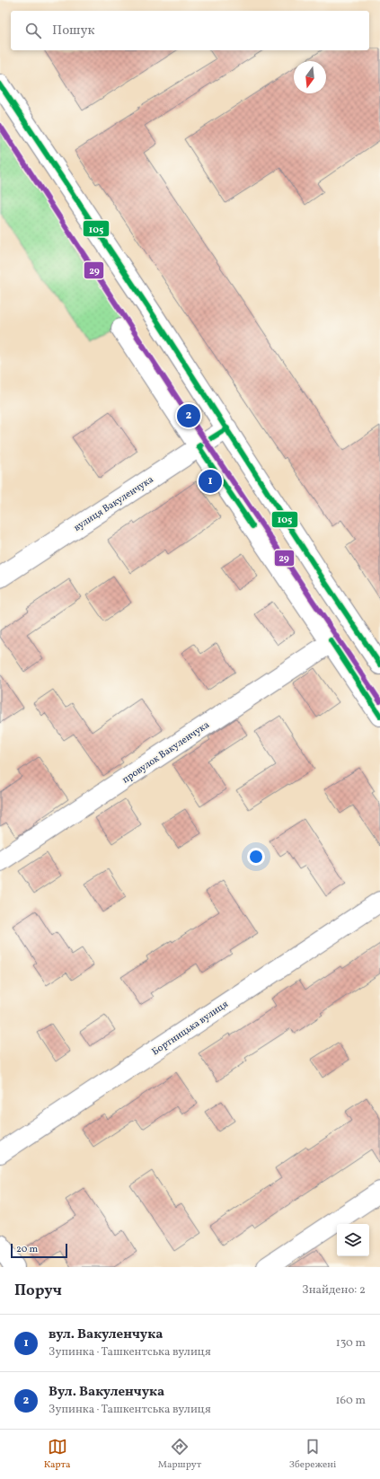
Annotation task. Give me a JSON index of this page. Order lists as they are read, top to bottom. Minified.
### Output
{"streets":{"street":["вулиця Вакуленчука","провулок Вакуленчука","Бортницька вулиця"]},"lines":["transit line 105","transit line 29"],"scale_bar":"20 m","north":"bottom","page":{"search":"Пошук","pins":["2","1"],"scale":"20 m","heading":["Поруч","Знайдено: 2"],"list":[{"mark":"1","name":"вул. Вакуленчука","note":"Зупинка · Ташкентська вулиця","value":"130 m"},{"mark":"2","name":"Вул. Вакуленчука","note":"Зупинка · Ташкентська вулиця","value":"160 m"}],"nav":["Карта","Маршрут","Збережені"]}}
